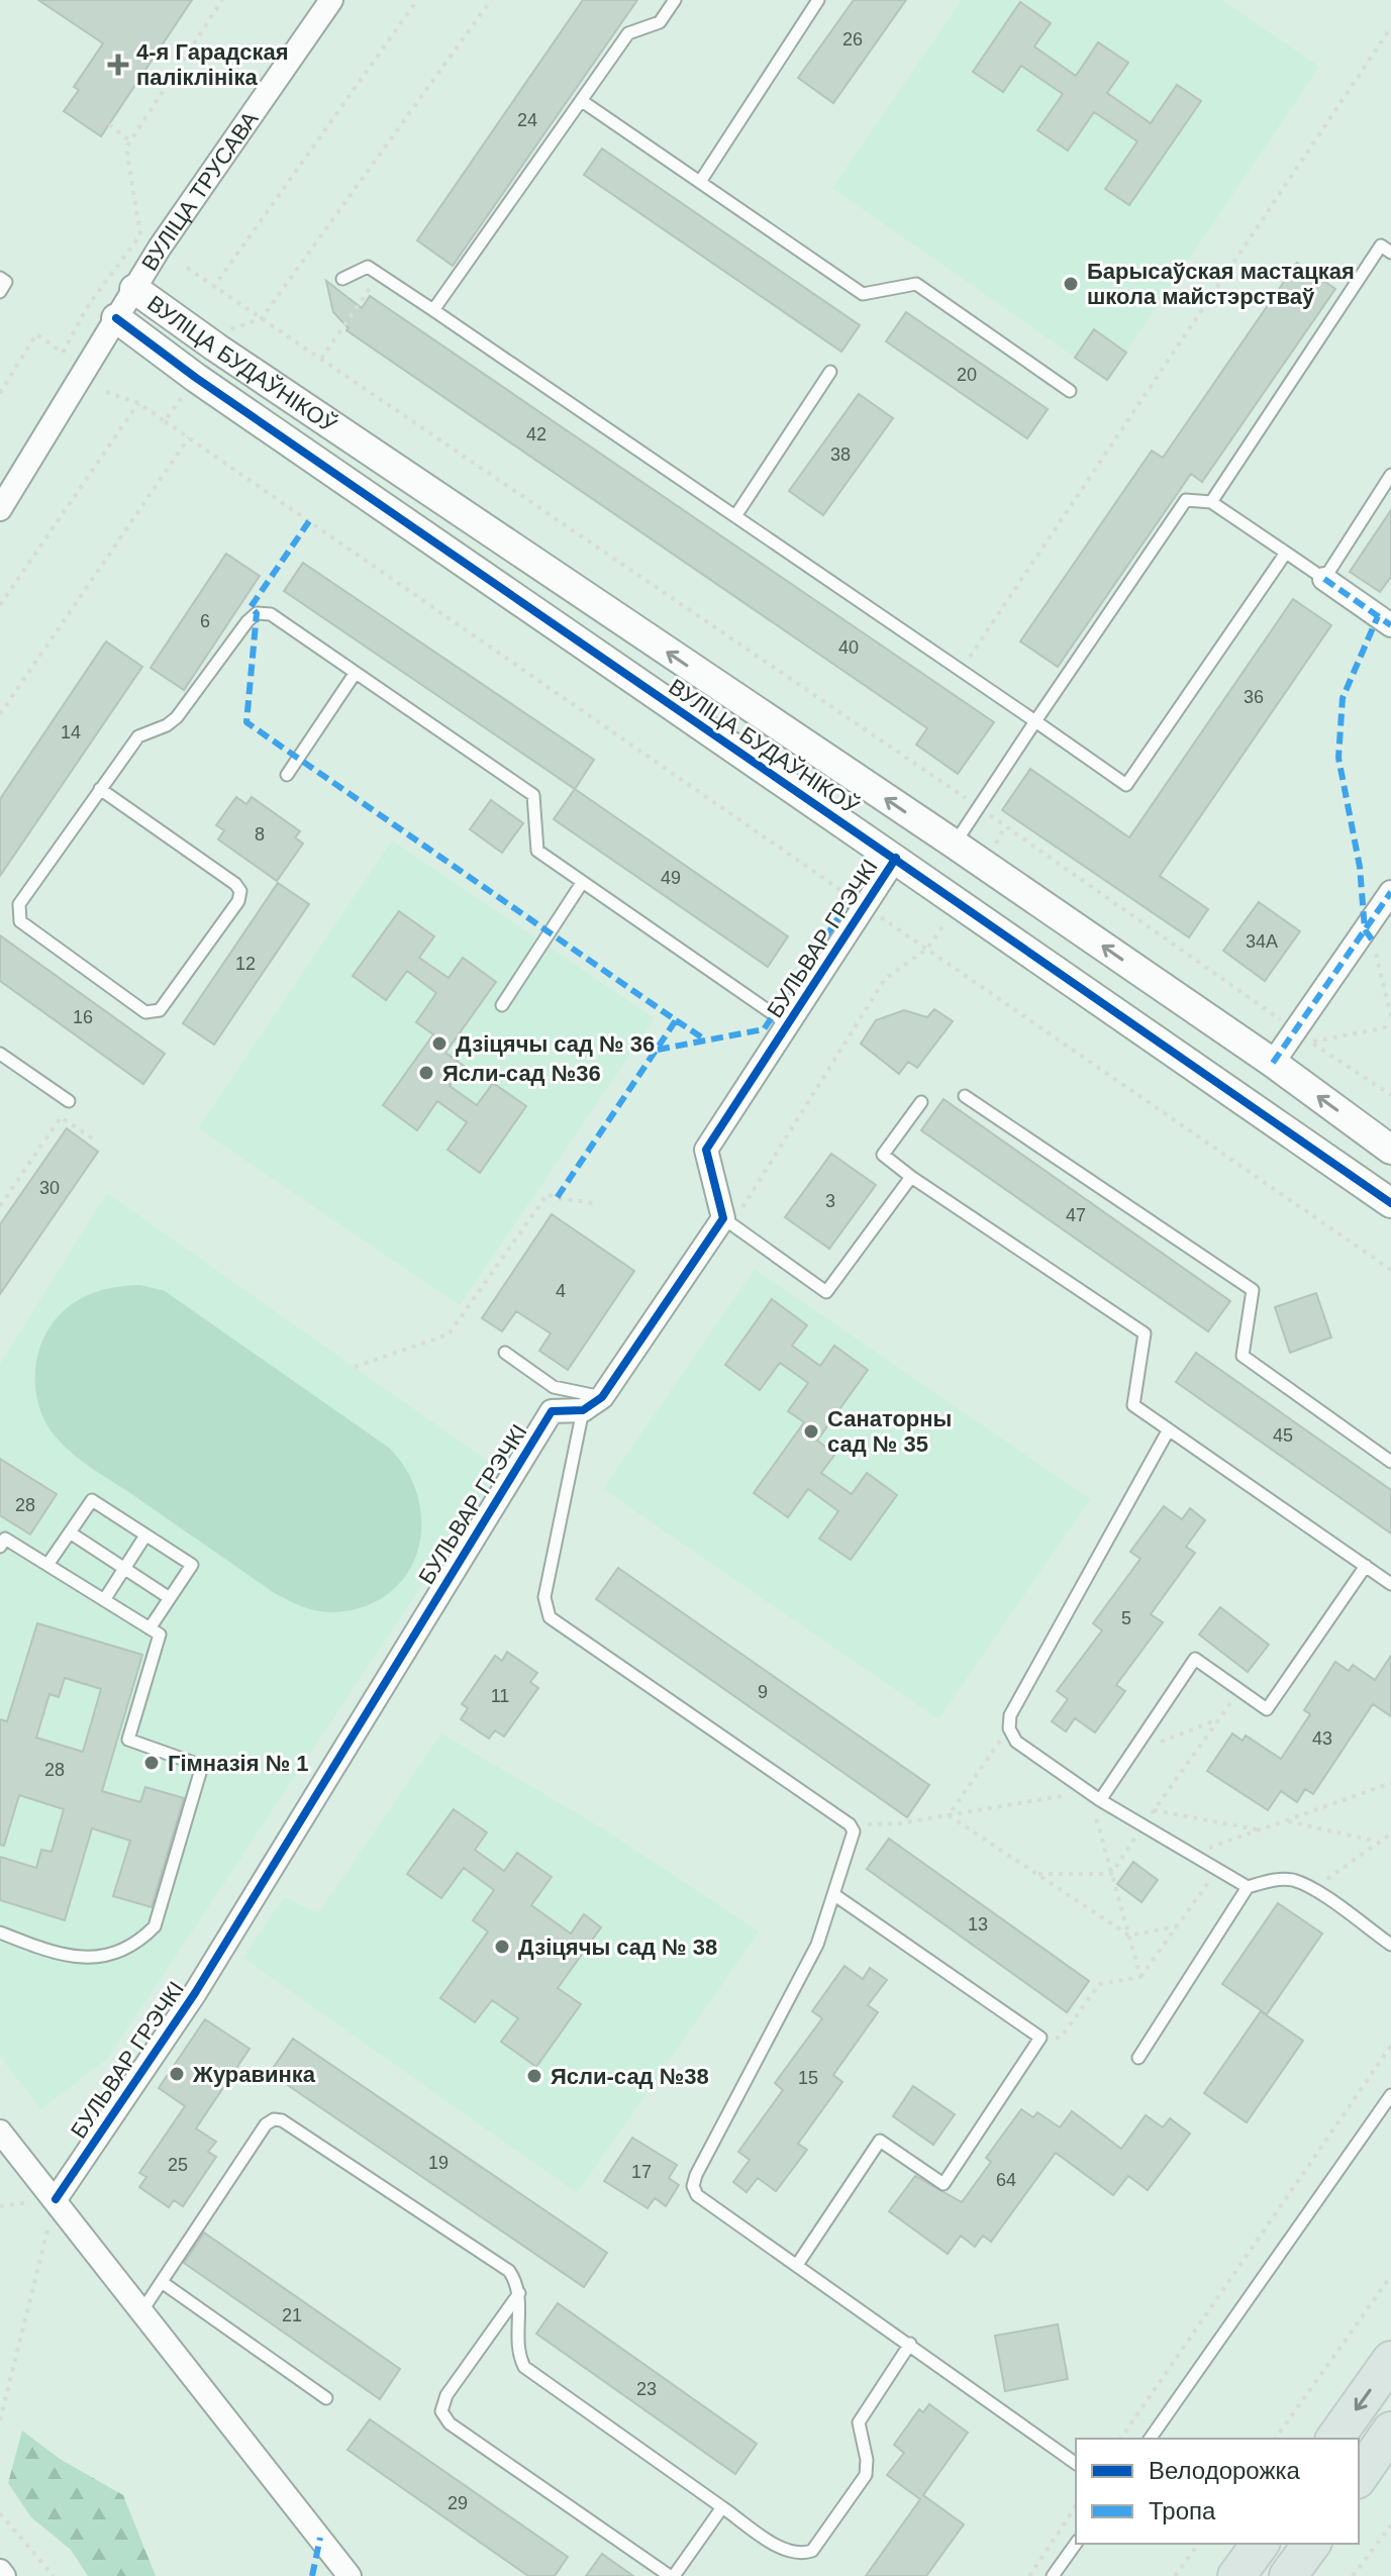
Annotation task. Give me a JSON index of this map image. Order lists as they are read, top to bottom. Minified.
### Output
{"streets":{"street":["ВУЛІЦА ТРУСАВА","ВУЛІЦА БУДАЎНІКОЎ","БУЛЬВАР ГРЭЧКІ"]},"crossings":[["ВУЛІЦА ТРУСАВА","ВУЛІЦА БУДАЎНІКОЎ"],["ВУЛІЦА БУДАЎНІКОЎ","БУЛЬВАР ГРЭЧКІ"]],"places":{"health":["4-я Гарадская паліклініка"],"other":["Барысаўская мастацкая школа майстэрстваў","Дзіцячы сад № 36","Ясли-сад №36","Санаторны сад № 35","Гімназія № 1","Дзіцячы сад № 38","Журавинка","Ясли-сад №38"]},"house_numbers":["26","24","20","42","38","6","40","36","14","8","49","34А","12","16","30","3","47","4","45","28","5","9","11","43","28","13","15","19","25","17","64","21","23","29"],"legend":["Велодорожка","Тропа"]}
